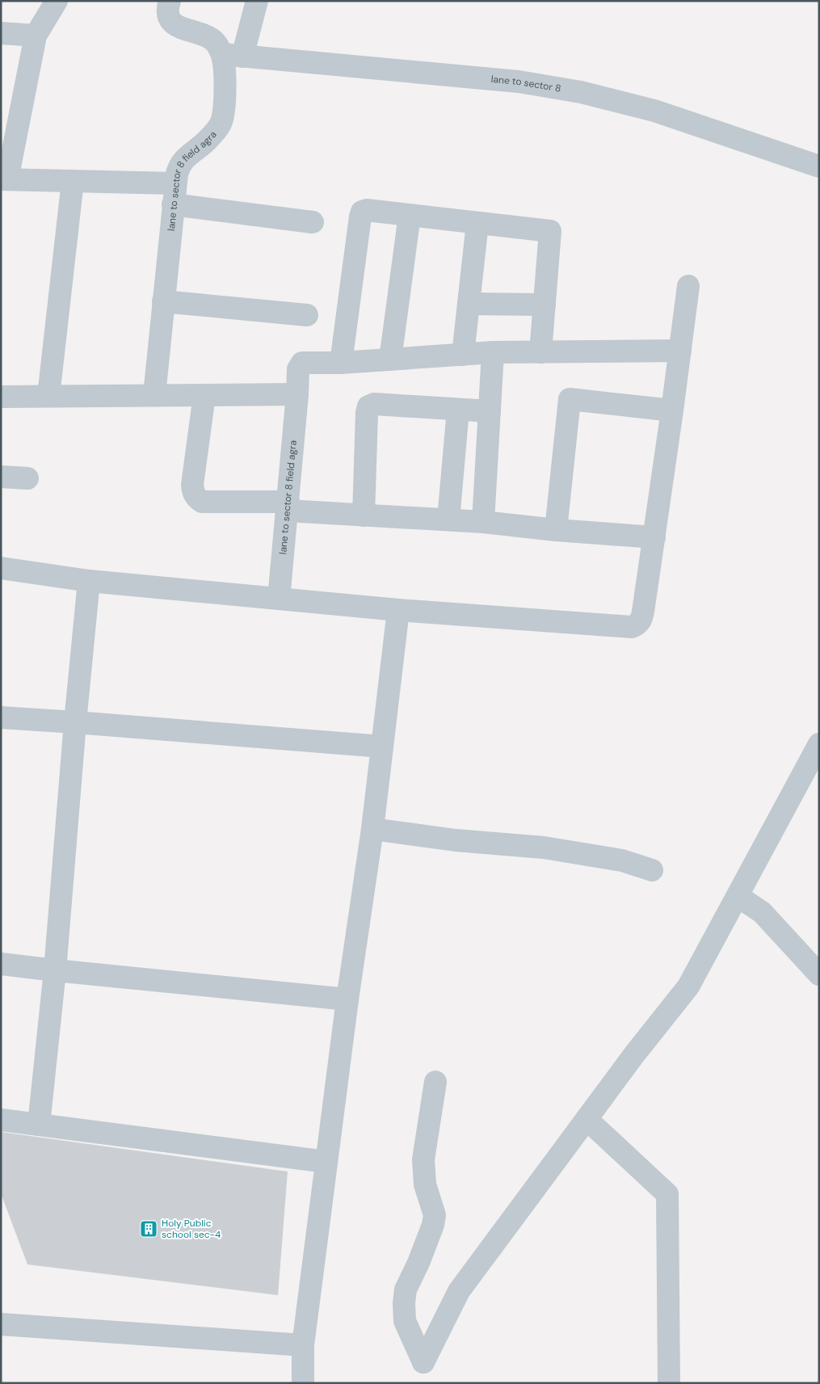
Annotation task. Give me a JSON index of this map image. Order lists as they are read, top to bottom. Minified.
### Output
{"streets":{"street":["lane to sector 8","lane to sector 8 field agra"]},"crossings":[["lane to sector 8","lane to sector 8 field agra"]],"places":{"building":["Holy Public school sec-4"]}}
